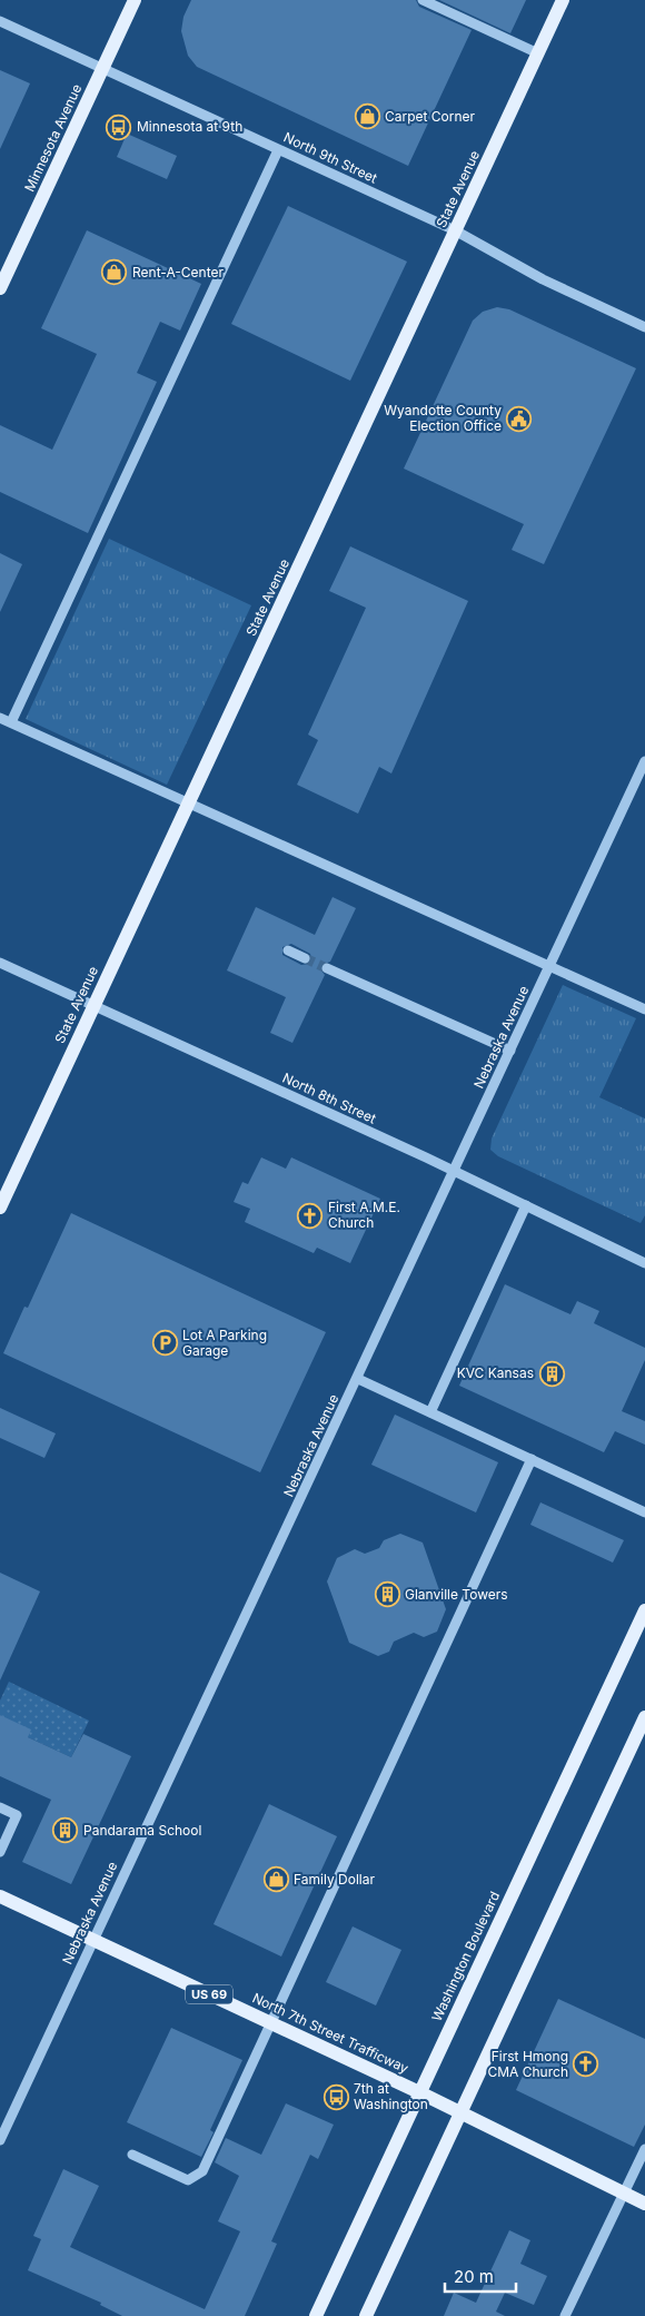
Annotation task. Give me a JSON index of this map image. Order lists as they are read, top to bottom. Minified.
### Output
{"streets":{"main road":["Minnesota Avenue","State Avenue","Washington Boulevard","US 69","North 7th Street Trafficway"],"street":["North 9th Street","Nebraska Avenue","North 8th Street"]},"crossings":[["Minnesota Avenue","North 9th Street"],["North 9th Street","State Avenue"],["State Avenue","North 8th Street"],["Nebraska Avenue","North 8th Street"],["Nebraska Avenue","North 7th Street Trafficway"],["Washington Boulevard","North 7th Street Trafficway"]],"places":{"shop":["Carpet Corner","Rent-A-Center","Family Dollar"],"bus stop":["Minnesota at 9th","7th at Washington"],"public building":["Wyandotte County Election Office"],"church":["First A.M.E. Church","First Hmong CMA Church"],"parking":["Lot A Parking Garage"],"building":["KVC Kansas","Glanville Towers","Pandarama School"]},"scale_bar":"20 m"}
